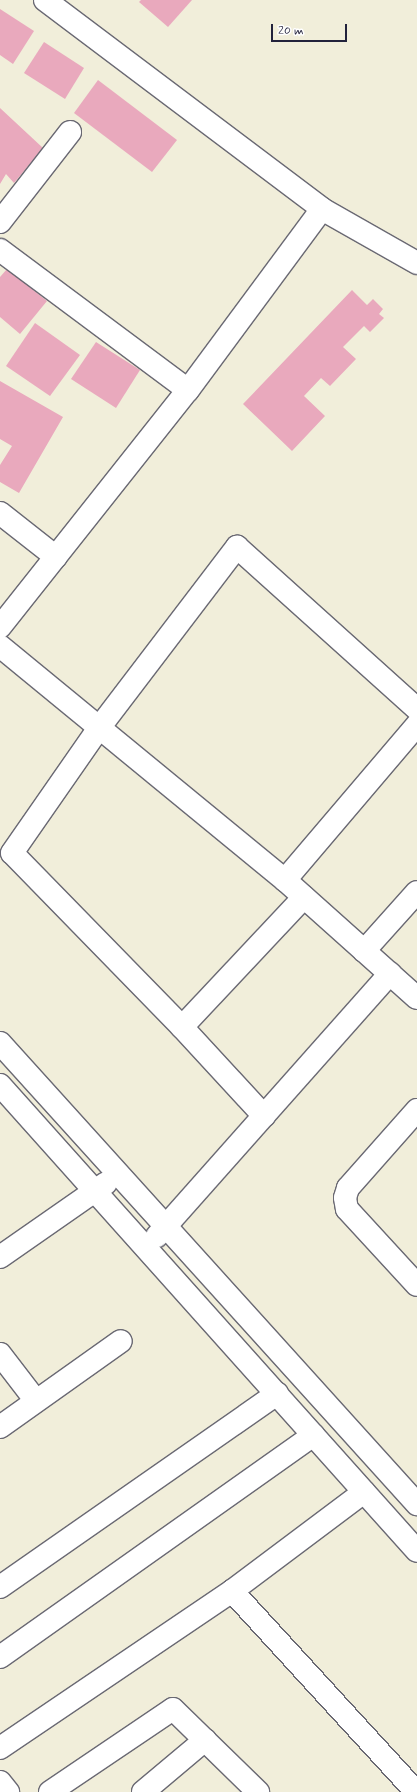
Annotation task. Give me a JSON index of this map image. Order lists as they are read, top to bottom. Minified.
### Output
{"scale_bar":"20 m"}
